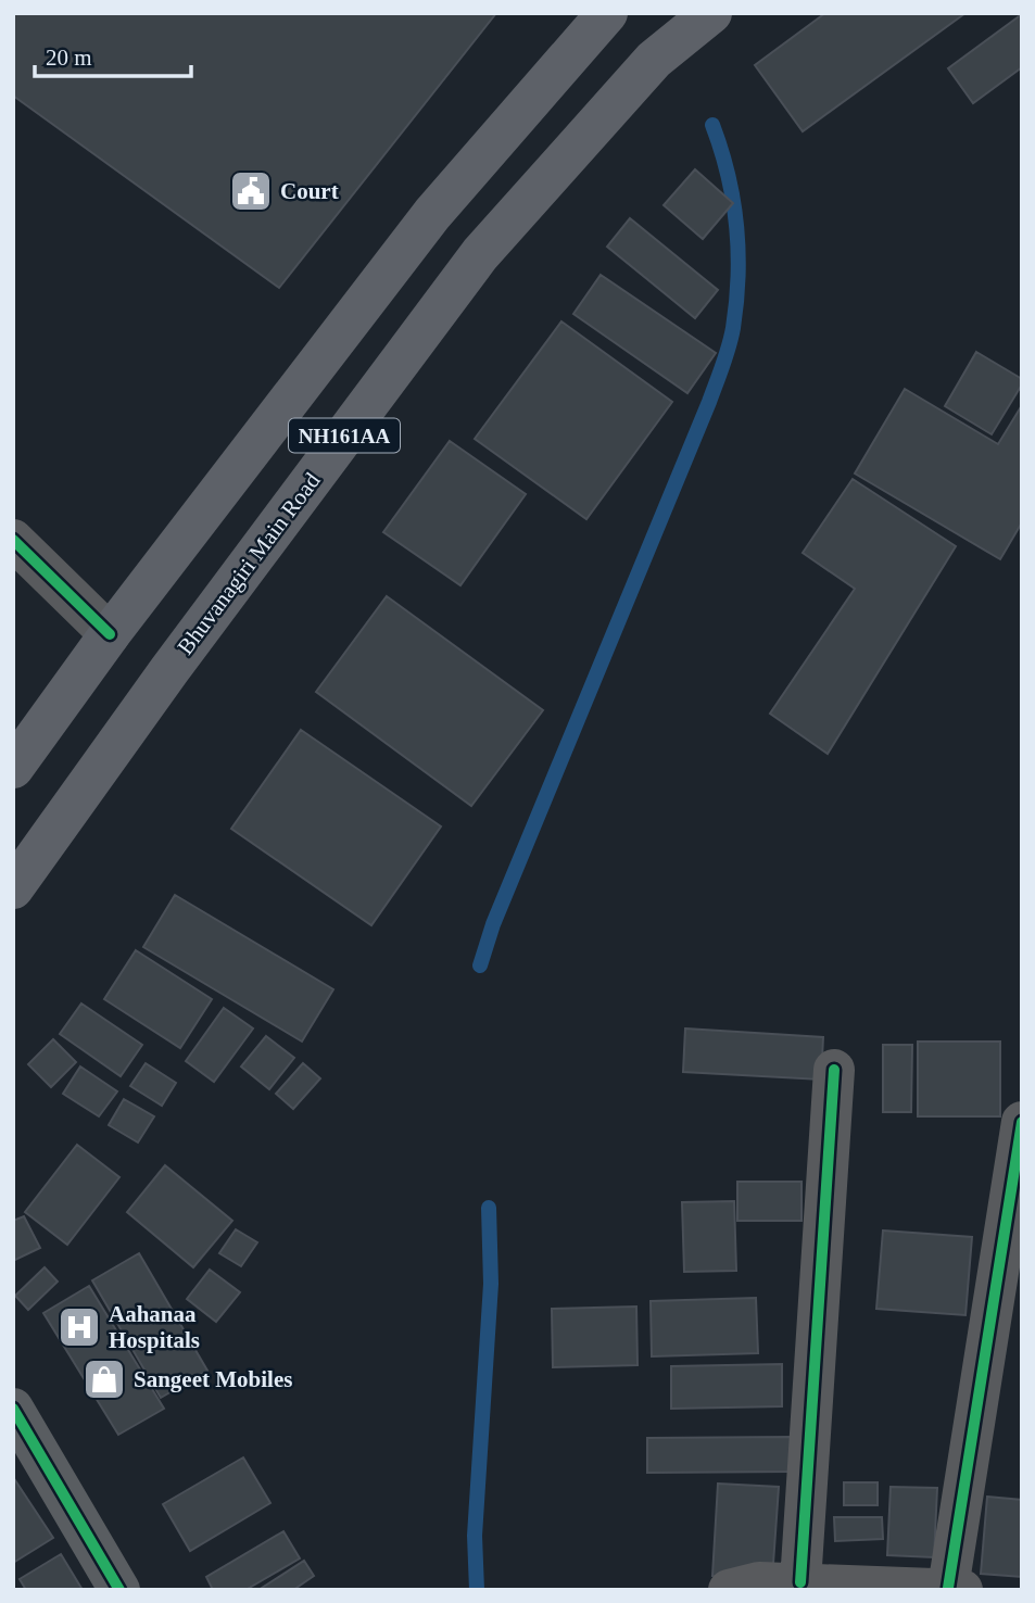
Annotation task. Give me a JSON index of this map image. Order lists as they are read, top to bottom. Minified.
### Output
{"streets":{"highway":["NH161AA","Bhuvanagiri Main Road"]},"places":{"public building":["Court"],"hospital":["Aahanaa Hospitals"],"shop":["Sangeet Mobiles"]},"scale_bar":"20 m"}
